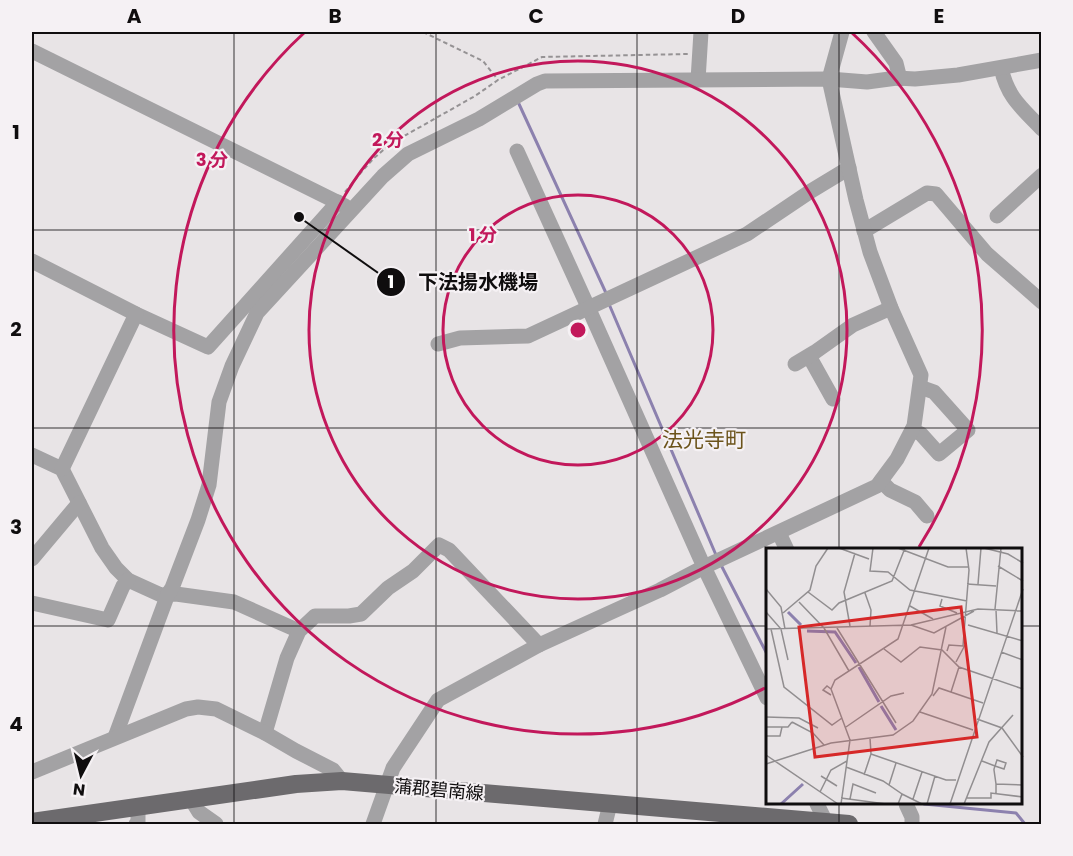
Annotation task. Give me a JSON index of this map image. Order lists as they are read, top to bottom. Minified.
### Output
{"streets":{"main road":["蒲郡碧南線"]},"districts":["法光寺町"],"places":["下法揚水機場"],"north":"bottom","grid":{"columns":["A","B","C","D","E"],"rows":["1","2","3","4"]},"rings":["2 分","3 分","1 分"]}
